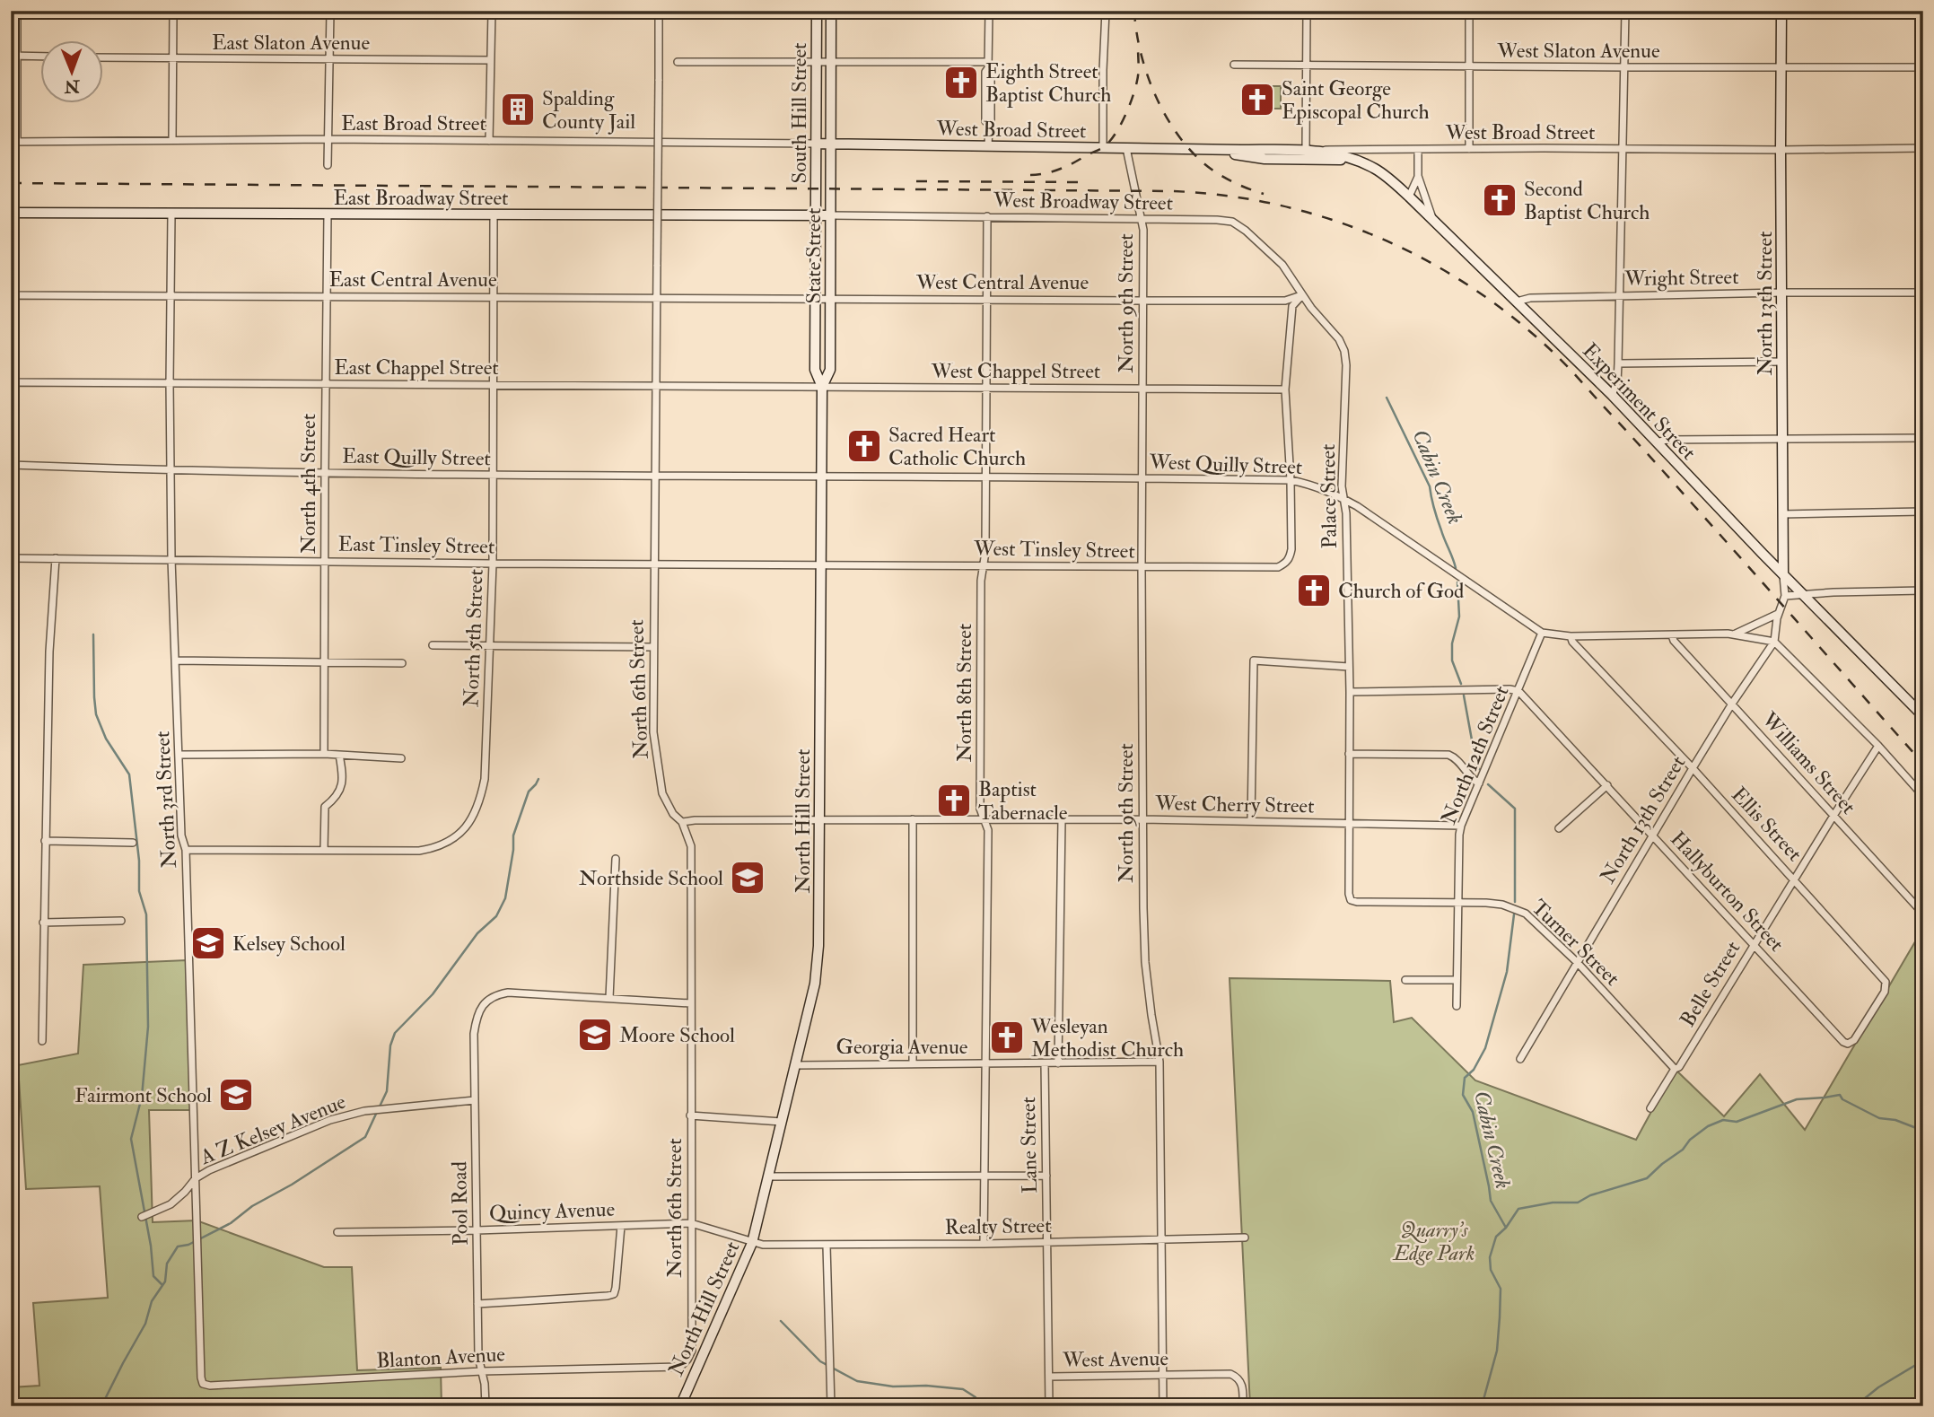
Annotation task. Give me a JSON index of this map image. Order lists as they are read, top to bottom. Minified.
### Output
{"streets":{"main road":["South Hill Street","West Broad Street","East Broadway Street","State Street","North 13th Street","Experiment Street","North Hill Street"],"street":["East Slaton Avenue","West Slaton Avenue","East Broad Street","West Broadway Street","Wright Street","East Central Avenue","West Central Avenue","North 9th Street","East Chappel Street","West Chappel Street","East Quilly Street","West Quilly Street","North 4th Street","Palace Street","East Tinsley Street","West Tinsley Street","North 5th Street","North 6th Street","North 8th Street","North 12th Street","Williams Street","North 3rd Street","West Cherry Street","Ellis Street","Hallyburton Street","Turner Street","Belle Street","Georgia Avenue","A Z Kelsey Avenue","Lane Street","Pool Road","Quincy Avenue","Realty Street","Blanton Avenue","West Avenue"]},"crossings":[["West Slaton Avenue","North 13th Street"],["South Hill Street","East Broad Street"],["South Hill Street","West Broad Street"],["South Hill Street","East Broadway Street"],["South Hill Street","North Hill Street"],["East Broad Street","West Broad Street"],["West Broad Street","State Street"],["West Broad Street","North 9th Street"],["West Broad Street","North 13th Street"],["West Broad Street","Experiment Street"],["East Broadway Street","West Broadway Street"],["East Broadway Street","State Street"],["East Broadway Street","North 4th Street"],["East Broadway Street","North 5th Street"],["East Broadway Street","North 3rd Street"],["East Broadway Street","North Hill Street"],["West Broadway Street","State Street"],["West Broadway Street","West Central Avenue"],["West Broadway Street","North 9th Street"],["West Broadway Street","Palace Street"],["West Broadway Street","North 8th Street"],["State Street","West Central Avenue"],["State Street","East Chappel Street"],["State Street","West Chappel Street"],["State Street","North Hill Street"],["Wright Street","North 13th Street"],["Wright Street","Experiment Street"],["East Central Avenue","West Central Avenue"],["East Central Avenue","North 4th Street"],["East Central Avenue","North 5th Street"],["East Central Avenue","North 6th Street"],["East Central Avenue","North 3rd Street"],["East Central Avenue","North Hill Street"],["West Central Avenue","North 9th Street"],["West Central Avenue","Palace Street"],["West Central Avenue","North 8th Street"],["West Central Avenue","North Hill Street"],["North 9th Street","West Chappel Street"],["North 9th Street","West Quilly Street"],["North 9th Street","West Tinsley Street"],["North 9th Street","West Cherry Street"],["North 9th Street","Georgia Avenue"],["North 9th Street","Realty Street"],["North 9th Street","West Avenue"],["North 13th Street","Experiment Street"],["North 13th Street","West Quilly Street"],["North 13th Street","Williams Street"],["North 13th Street","Ellis Street"],["North 13th Street","Hallyburton Street"],["North 13th Street","Turner Street"],["East Chappel Street","West Chappel Street"],["East Chappel Street","North 4th Street"],["East Chappel Street","North 5th Street"],["East Chappel Street","North 6th Street"],["East Chappel Street","North 3rd Street"],["East Chappel Street","North Hill Street"],["West Chappel Street","North 8th Street"],["West Chappel Street","North Hill Street"],["East Quilly Street","West Quilly Street"],["East Quilly Street","North 4th Street"],["East Quilly Street","North 5th Street"],["East Quilly Street","North 6th Street"],["East Quilly Street","North 3rd Street"],["East Quilly Street","North Hill Street"],["West Quilly Street","Palace Street"],["West Quilly Street","West Tinsley Street"],["West Quilly Street","North 8th Street"],["West Quilly Street","North 12th Street"],["West Quilly Street","Williams Street"],["West Quilly Street","North Hill Street"],["West Quilly Street","Ellis Street"],["North 4th Street","East Tinsley Street"],["Palace Street","West Cherry Street"],["Palace Street","Turner Street"],["East Tinsley Street","West Tinsley Street"],["East Tinsley Street","North 5th Street"],["East Tinsley Street","North 6th Street"],["East Tinsley Street","North 3rd Street"],["East Tinsley Street","North Hill Street"],["West Tinsley Street","North 8th Street"],["West Tinsley Street","North Hill Street"],["North 6th Street","West Cherry Street"],["North 6th Street","Quincy Avenue"],["North 6th Street","Realty Street"],["North 6th Street","Blanton Avenue"],["North 8th Street","West Cherry Street"],["North 8th Street","Georgia Avenue"],["North 8th Street","Realty Street"],["North 12th Street","West Cherry Street"],["North 12th Street","Hallyburton Street"],["North 12th Street","Turner Street"],["Williams Street","Belle Street"],["North 3rd Street","A Z Kelsey Avenue"],["North 3rd Street","Blanton Avenue"],["West Cherry Street","North Hill Street"],["West Cherry Street","Turner Street"],["North Hill Street","Georgia Avenue"],["North Hill Street","Realty Street"],["Ellis Street","Hallyburton Street"],["Ellis Street","Belle Street"],["Hallyburton Street","Belle Street"],["Turner Street","Belle Street"],["Georgia Avenue","Lane Street"],["A Z Kelsey Avenue","Pool Road"],["Lane Street","Realty Street"],["Lane Street","West Avenue"],["Pool Road","Quincy Avenue"],["Pool Road","Blanton Avenue"],["Quincy Avenue","Realty Street"]],"water":["Cabin Creek"],"parks":["Quarry's Edge Park"],"places":{"church":["Eighth Street Baptist Church","Saint George Episcopal Church","Second Baptist Church","Sacred Heart Catholic Church","Church of God","Baptist Tabernacle","Wesleyan Methodist Church"],"building":["Spalding County Jail"],"school or university":["Northside School","Kelsey School","Moore School","Fairmont School"]},"north":"bottom"}
